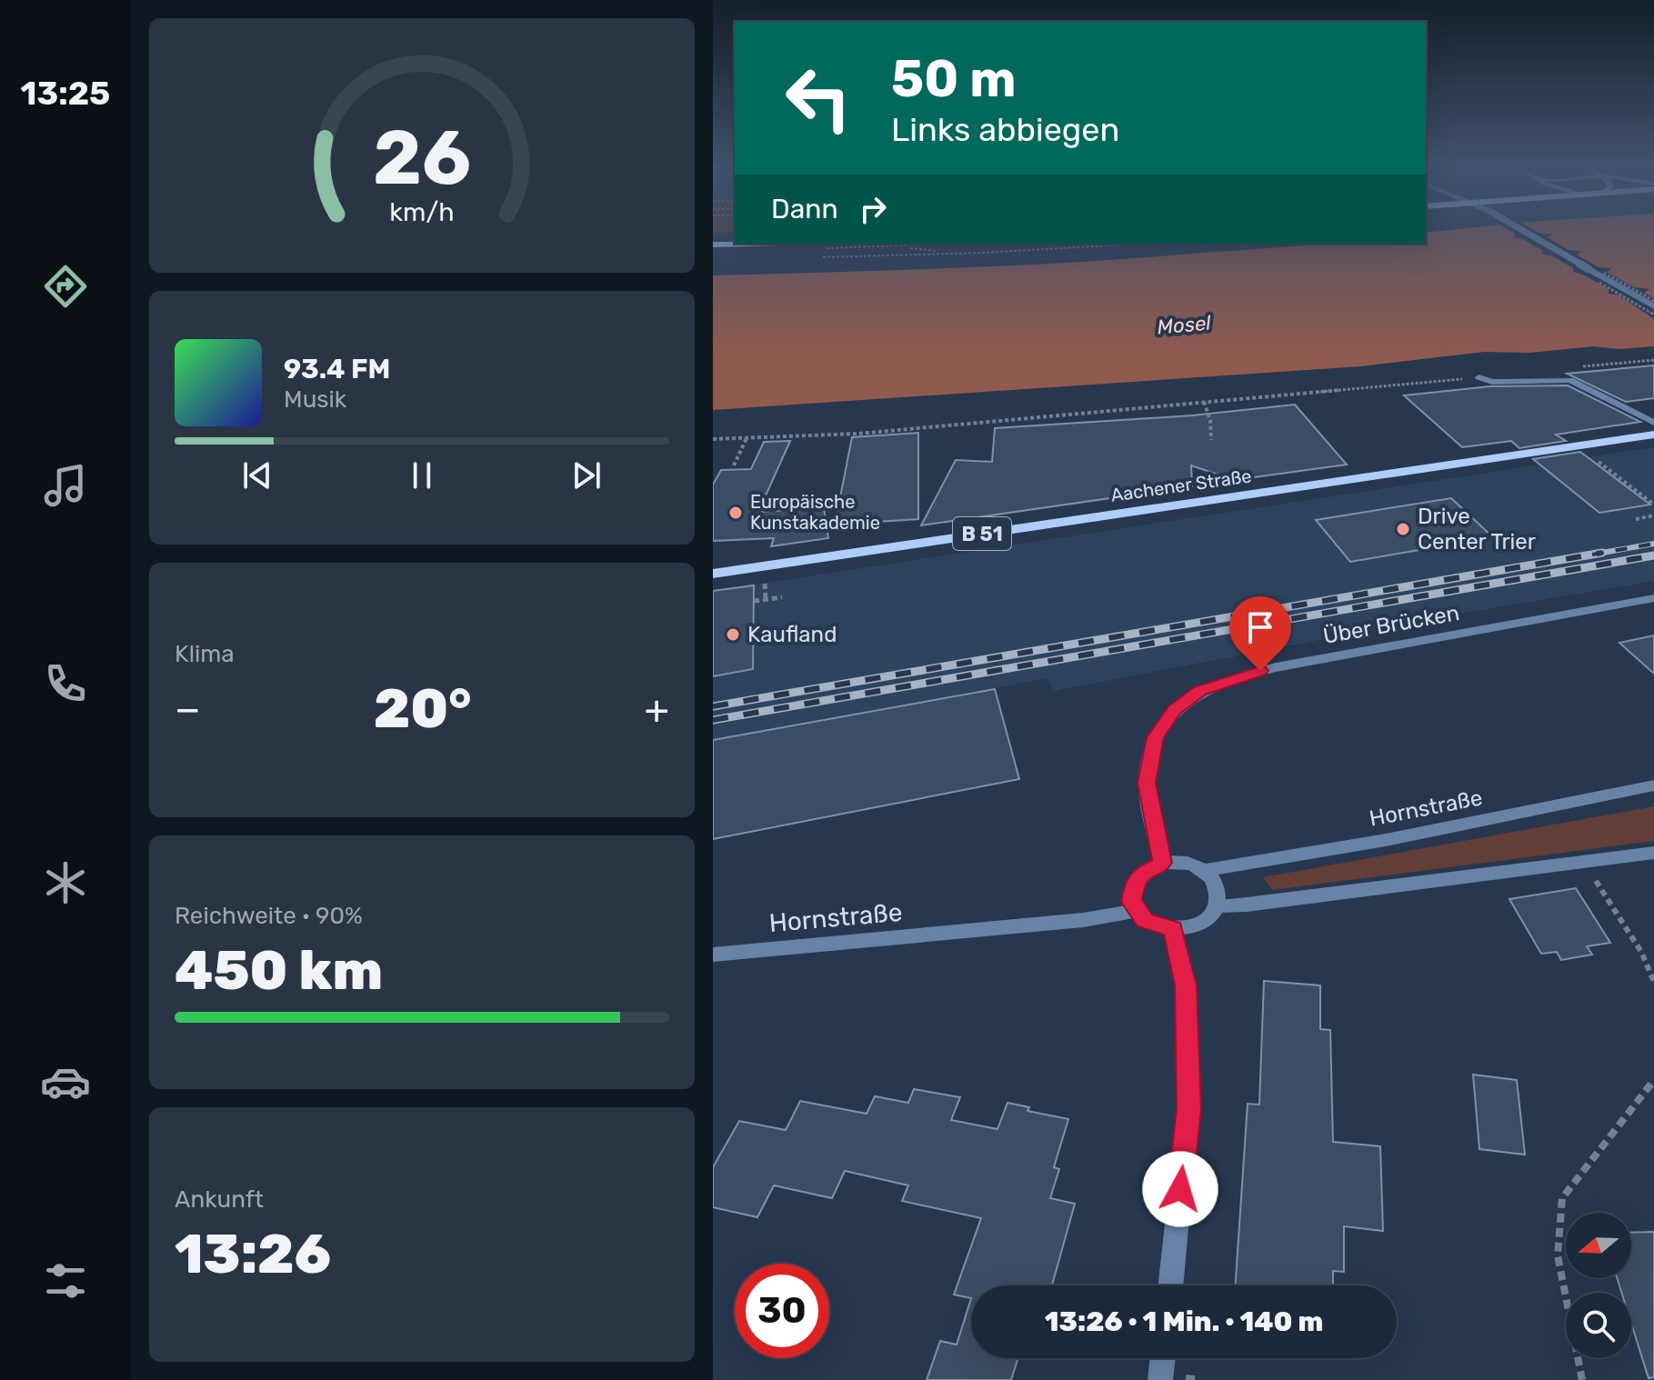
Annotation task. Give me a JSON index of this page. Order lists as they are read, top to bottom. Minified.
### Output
{"streets":{"main road":["Aachener Straße","B 51"],"street":["Über Brücken","Hornstraße"]},"crossings":[["Über Brücken","Hornstraße"]],"water":["Mosel"],"places":["Europäische Kunstakademie","Drive Center Trier","Kaufland"],"north":"left","page":{"tabs":"13:25","turn":["50 m","Links abbiegen"],"then":"Dann","song":["93.4 FM","Musik"],"tile":["Klima",["Reichweite · 90%","450 km"],["Ankunft","13:26"]],"heat":["−","20°","+"],"limit":"30","trip":"13:26 · 1 Min. · 140 m","gauge":["26","km/h"]}}
